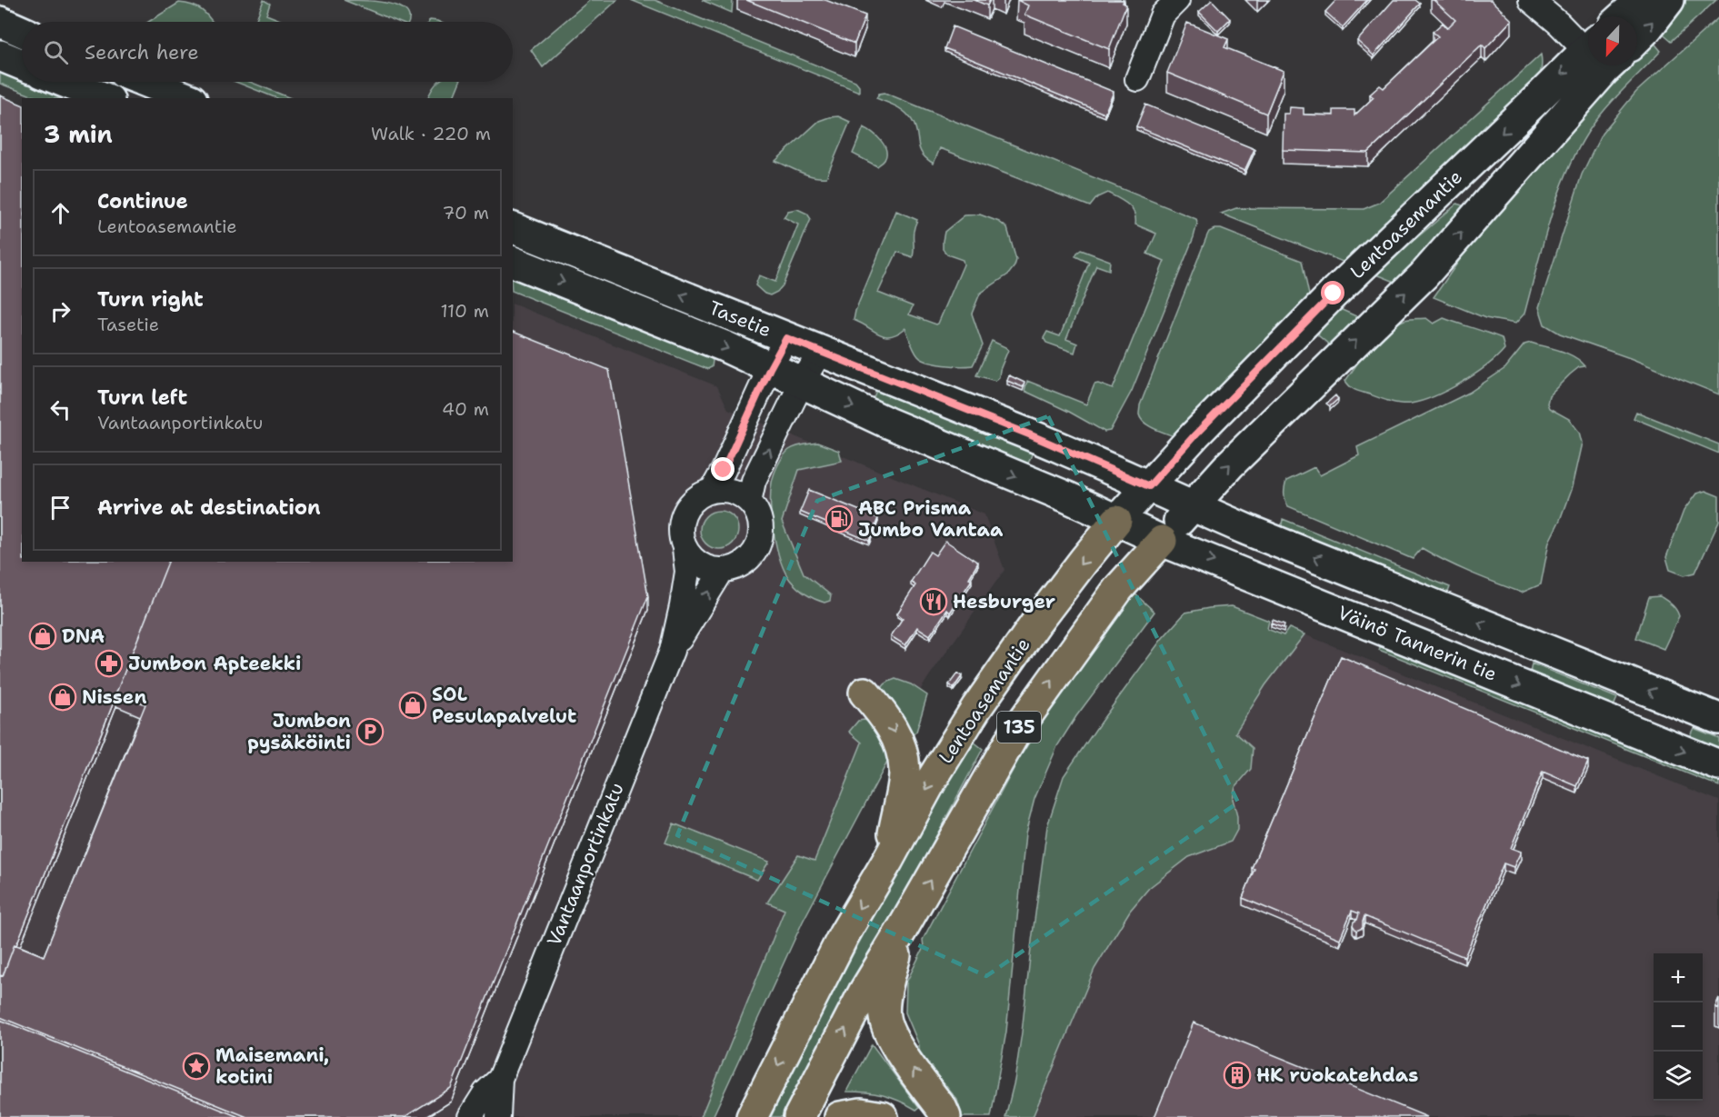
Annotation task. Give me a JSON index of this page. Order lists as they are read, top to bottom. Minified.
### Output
{"streets":{"main road":["Lentoasemantie","Tasetie","Väinö Tannerin tie","135"],"street":["Vantaanportinkatu"]},"crossings":[["Lentoasemantie","Tasetie"],["Lentoasemantie","Väinö Tannerin tie"],["Tasetie","Väinö Tannerin tie"],["Tasetie","Vantaanportinkatu"],["Väinö Tannerin tie","135"]],"places":{"fuel station":["ABC Prisma Jumbo Vantaa"],"restaurant":["Hesburger"],"shop":["DNA","Nissen","SOL Pesulapalvelut"],"pharmacy":["Jumbon Apteekki"],"parking":["Jumbon pysäköinti"],"place":["Maisemani, kotini"],"building":["HK ruokatehdas"]},"north":"bottom","page":{"search":"Search here","heading":["3 min","Walk · 220 m"],"list":[["Continue","Lentoasemantie","70 m"],["Turn right","Tasetie","110 m"],["Turn left","Vantaanportinkatu","40 m"],"Arrive at destination"],"map_buttons":["+","−"]}}
